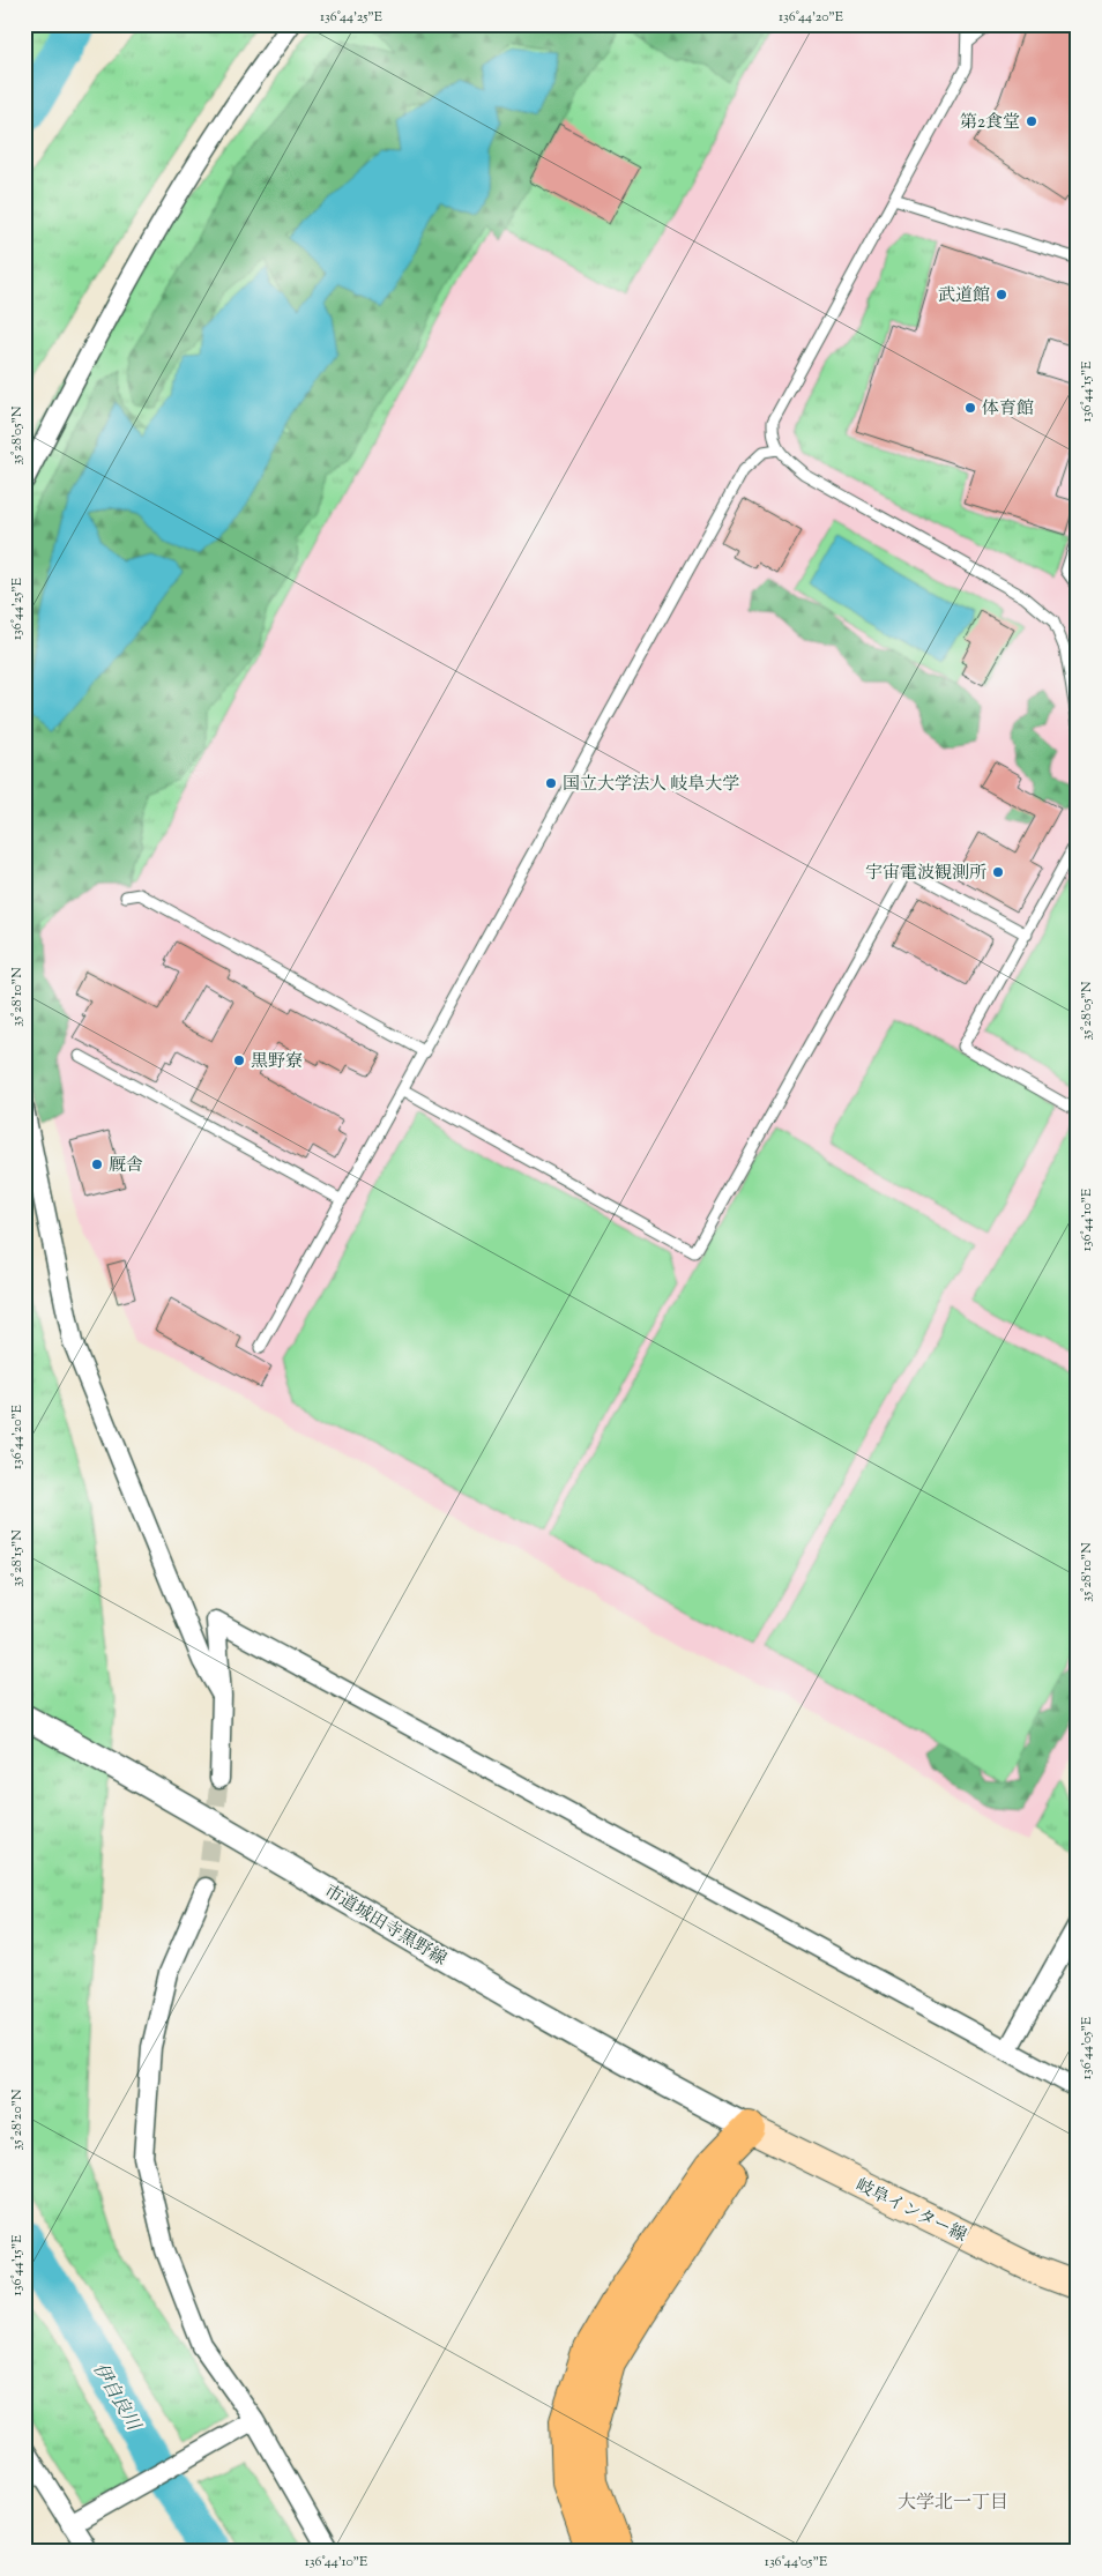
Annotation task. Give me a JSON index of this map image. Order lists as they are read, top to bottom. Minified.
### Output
{"streets":{"main road":["岐阜インター線"],"street":["市道城田寺黒野線"]},"crossings":[["市道城田寺黒野線","岐阜インター線"]],"districts":["大学北一丁目"],"water":["伊自良川"],"places":["第2食堂","武道館","体育館","国立大学法人 岐阜大学","宇宙電波観測所","黒野寮","厩舎"],"coordinates":["136°44'25\"E","136°44'20\"E","136°44'15\"E","35°28'05\"N","35°28'10\"N","136°44'10\"E","35°28'15\"N","136°44'05\"E","35°28'20\"N"]}
